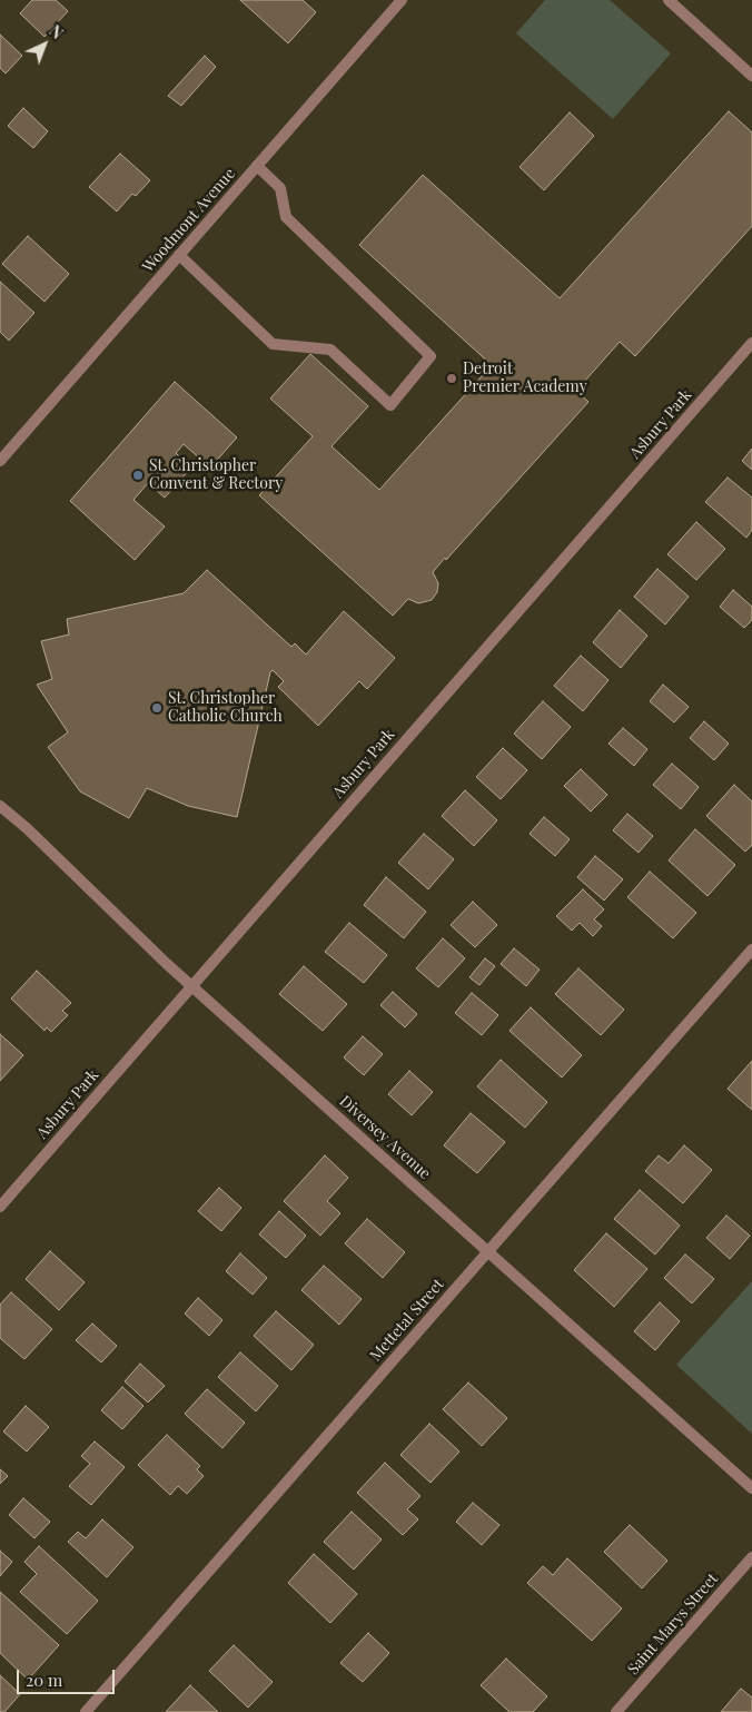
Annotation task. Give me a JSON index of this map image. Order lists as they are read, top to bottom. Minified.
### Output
{"streets":{"street":["Woodmont Avenue","Asbury Park","Diversey Avenue","Mettetal Street","Saint Marys Street"]},"crossings":[["Asbury Park","Diversey Avenue"],["Diversey Avenue","Mettetal Street"]],"places":["Detroit Premier Academy","St. Christopher Convent & Rectory","St. Christopher Catholic Church"],"scale_bar":"20 m","north":"top right"}
